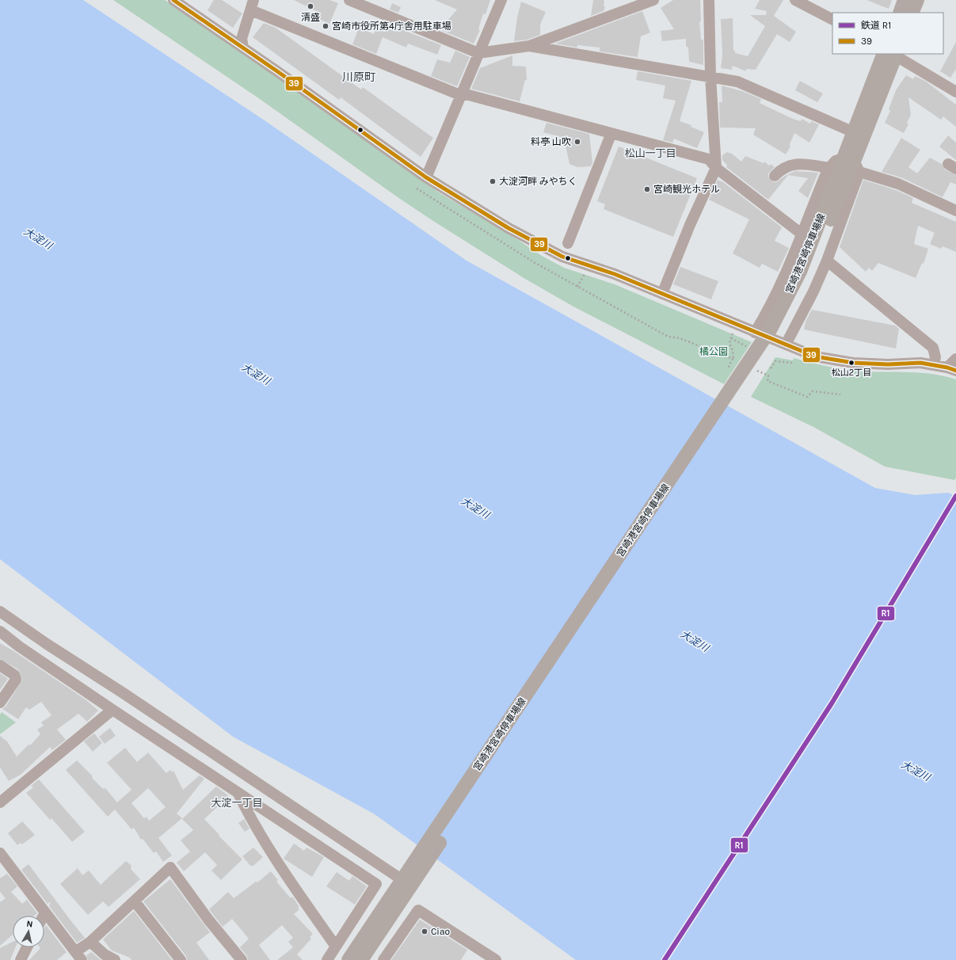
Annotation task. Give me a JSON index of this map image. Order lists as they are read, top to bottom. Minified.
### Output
{"streets":{"main road":["宮崎港宮崎停車場線"]},"districts":["川原町","松山一丁目","大淀一丁目"],"water":["大淀川"],"parks":["橘公園"],"places":["清盛","宮崎市役所第4庁舎用駐車場","料亭 山吹","大淀河畔 みやちく","宮崎観光ホテル","松山2丁目","Ciao"],"lines":["transit line 39","rail line R1"],"legend":["鉄道 R1","39"],"north":"top"}
